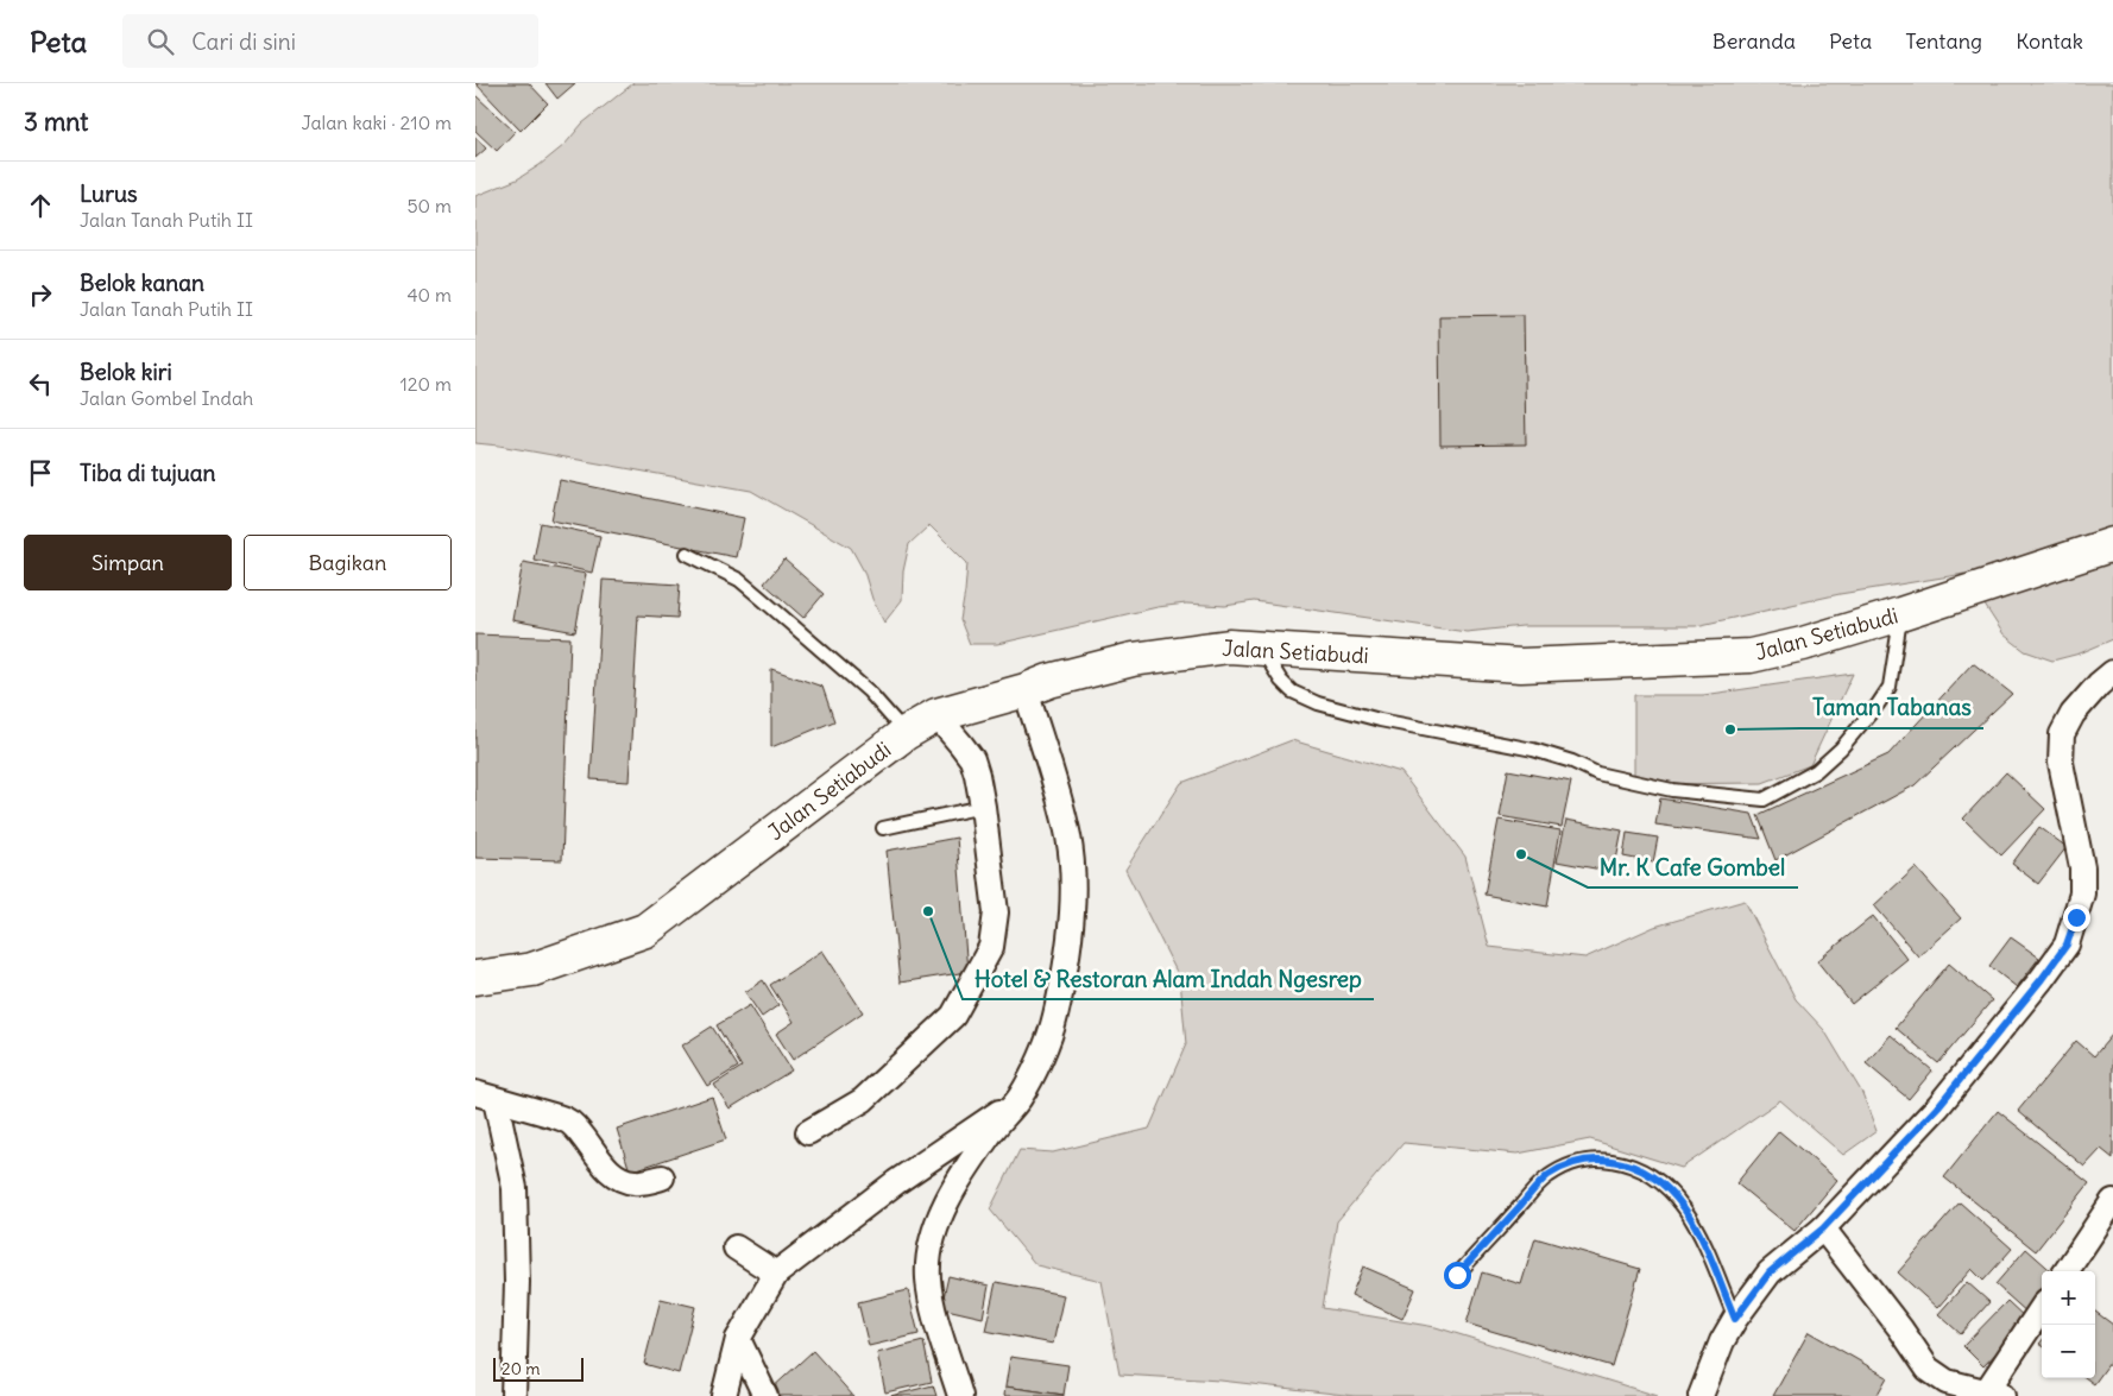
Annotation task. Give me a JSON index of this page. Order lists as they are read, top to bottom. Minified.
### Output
{"streets":{"highway":["Jalan Setiabudi"]},"places":["Taman Tabanas","Mr. K Cafe Gombel","Hotel & Restoran Alam Indah Ngesrep"],"scale_bar":"20 m","page":{"header":"Peta","search":"Cari di sini","nav":["Beranda","Peta","Tentang","Kontak"],"heading":["3 mnt","Jalan kaki · 210 m"],"list":[["Lurus","Jalan Tanah Putih II","50 m"],["Belok kanan","Jalan Tanah Putih II","40 m"],["Belok kiri","Jalan Gombel Indah","120 m"],"Tiba di tujuan"],"buttons":["Simpan","Bagikan"],"map_buttons":["+","−"],"scale":"20 m"}}
